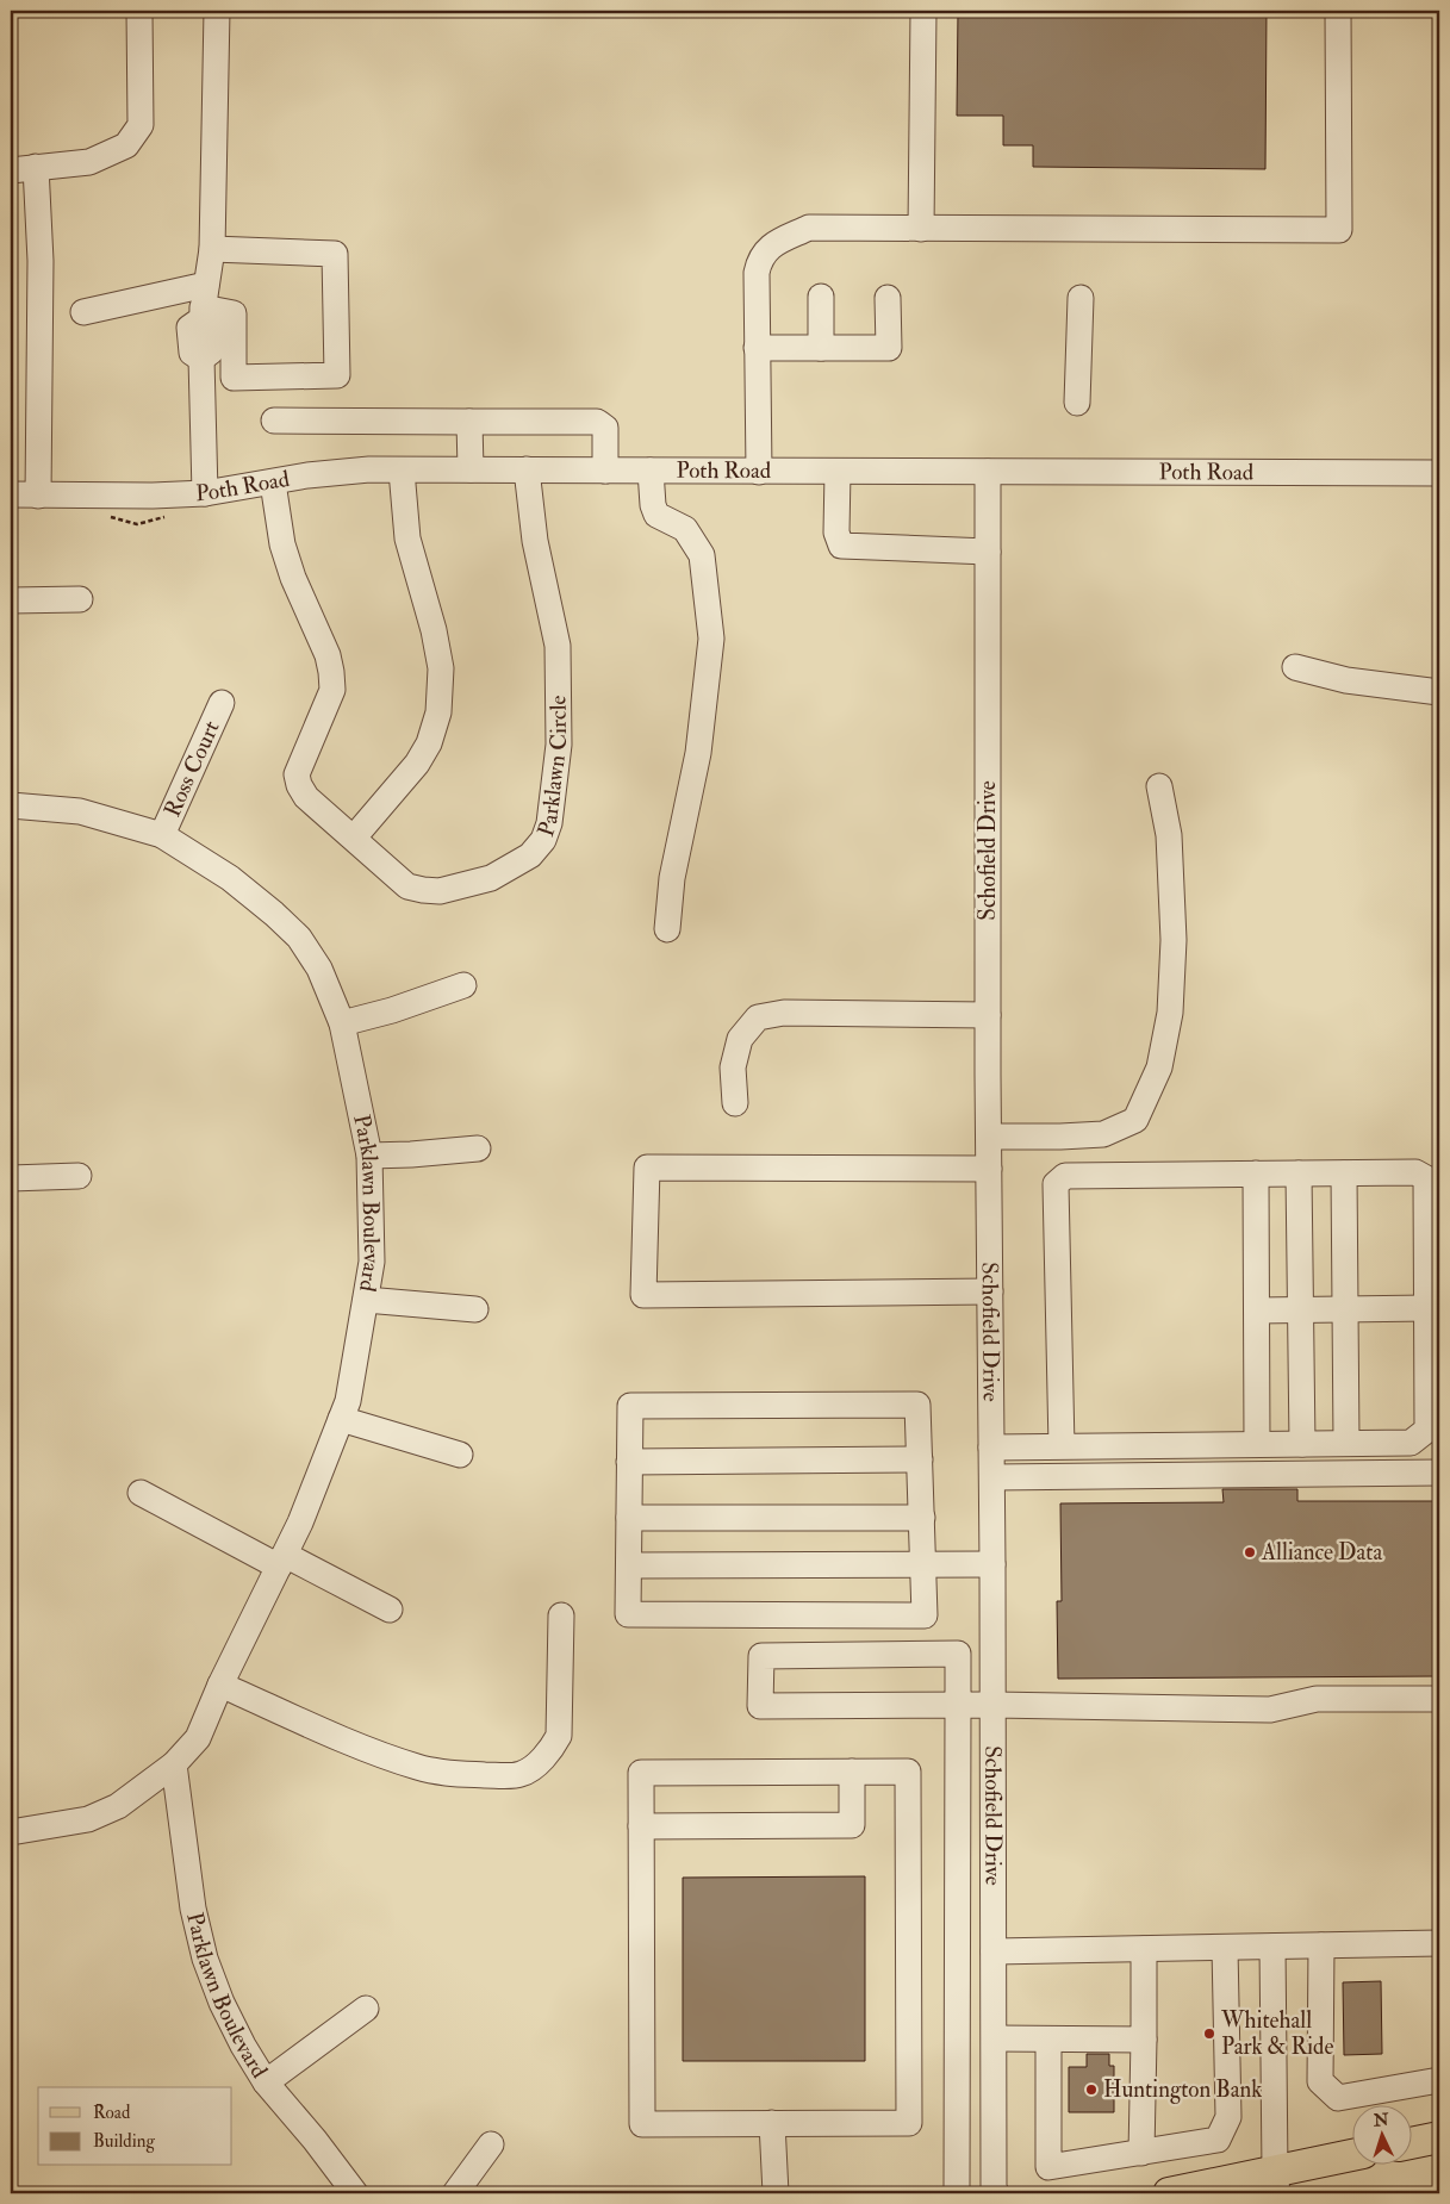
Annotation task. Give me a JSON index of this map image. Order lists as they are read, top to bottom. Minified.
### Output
{"streets":{"street":["Poth Road","Parklawn Circle","Ross Court","Schofield Drive","Parklawn Boulevard"]},"crossings":[["Poth Road","Parklawn Circle"],["Poth Road","Schofield Drive"],["Ross Court","Parklawn Boulevard"]],"places":["Alliance Data","Whitehall Park & Ride","Huntington Bank"],"legend":["Road","Building"],"north":"top"}
